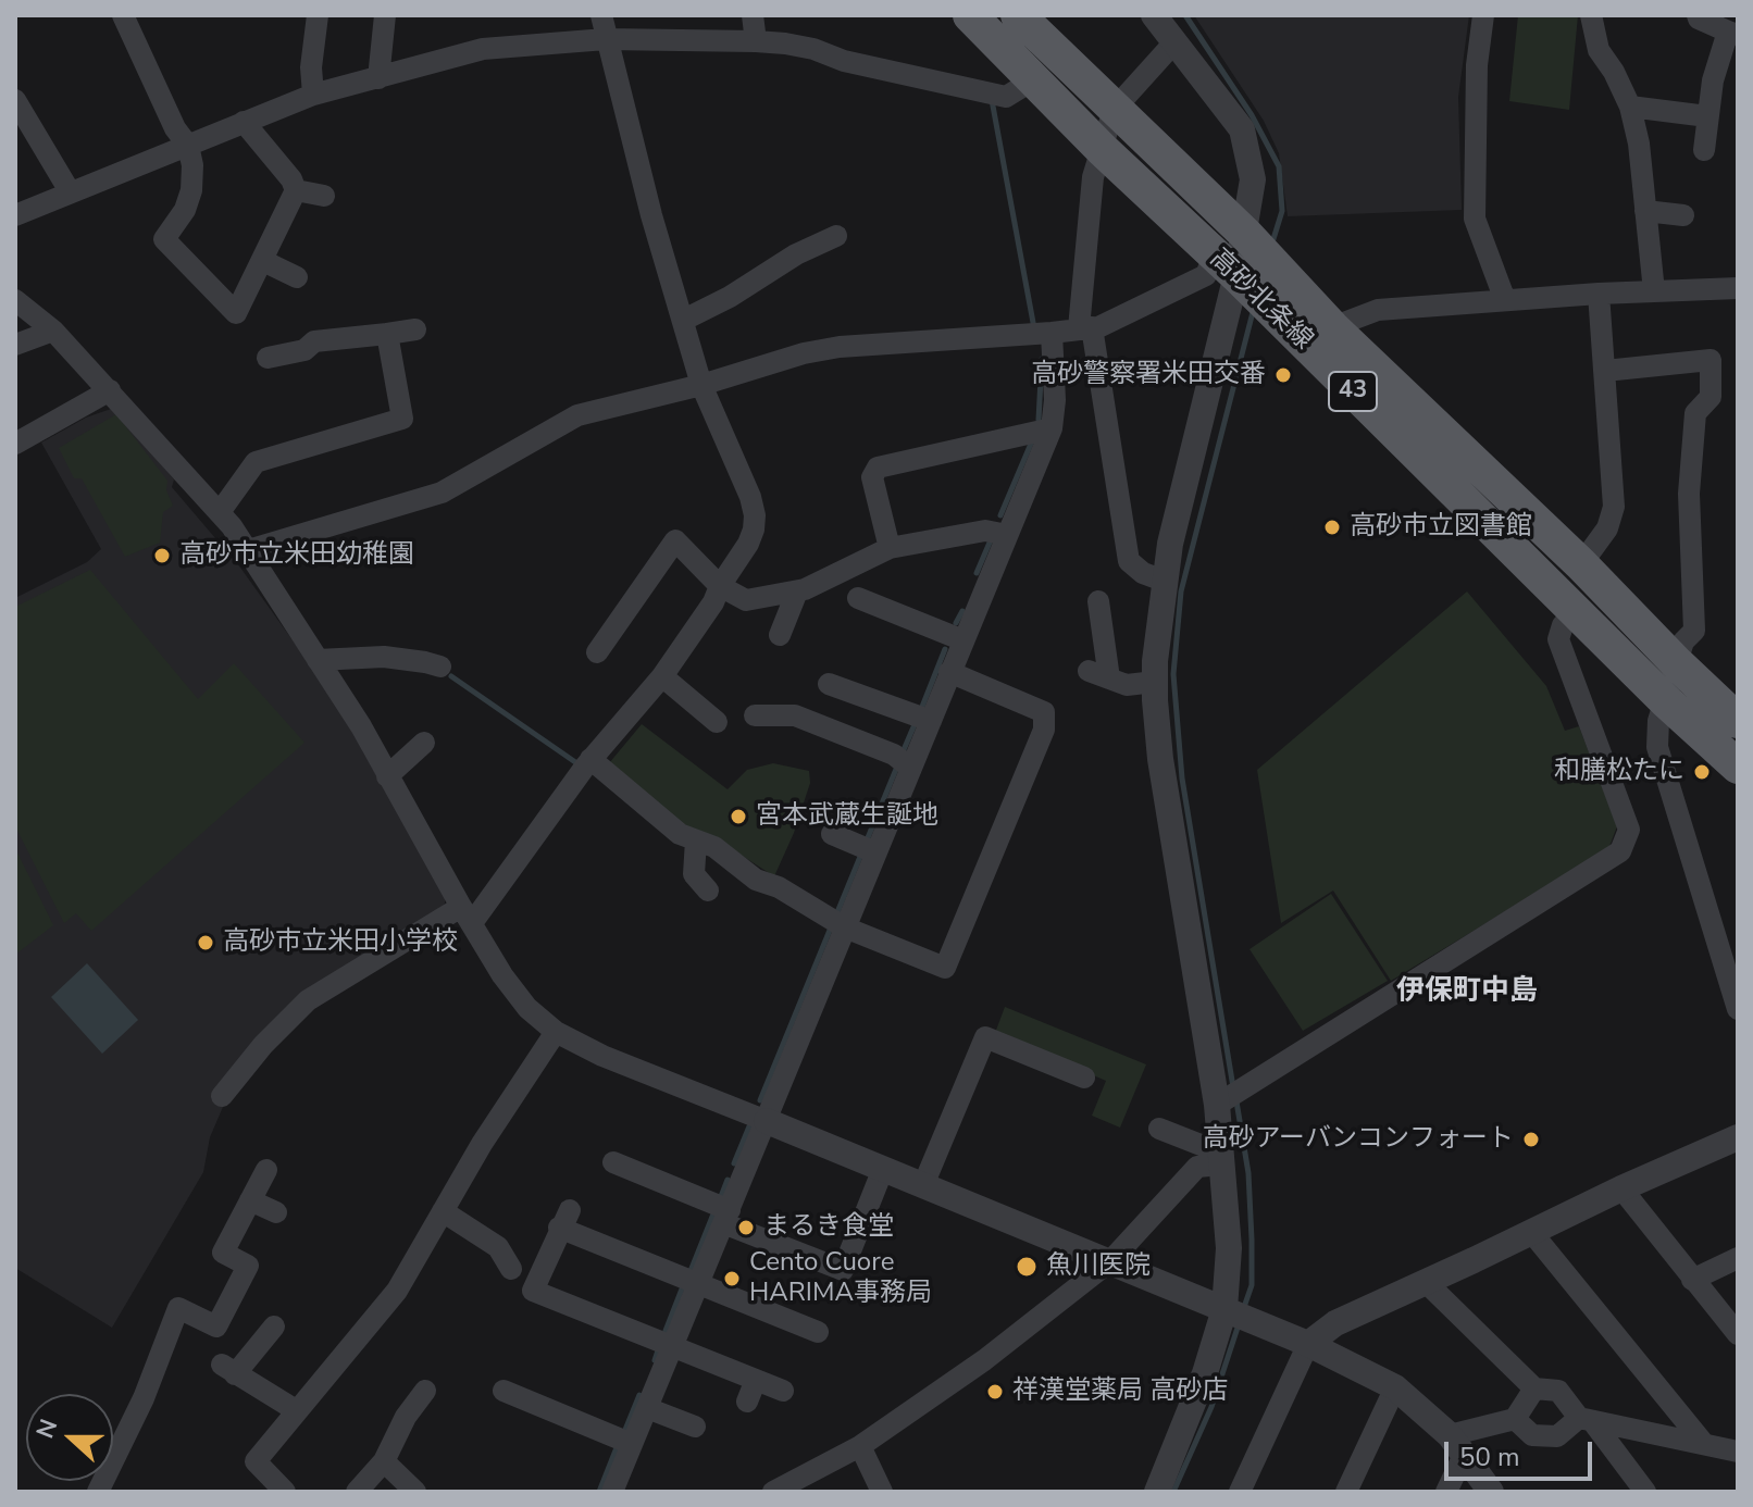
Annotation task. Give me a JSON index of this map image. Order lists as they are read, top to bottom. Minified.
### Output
{"streets":{"main road":["高砂北条線","43"]},"districts":["伊保町中島"],"places":["高砂警察署米田交番","高砂市立図書館","高砂市立米田幼稚園","和膳松たに","宮本武蔵生誕地","高砂市立米田小学校","高砂アーバンコンフォート","まるき食堂","魚川医院","Cento Cuore HARIMA事務局","祥漢堂薬局 高砂店"],"scale_bar":"50 m","north":"left"}
